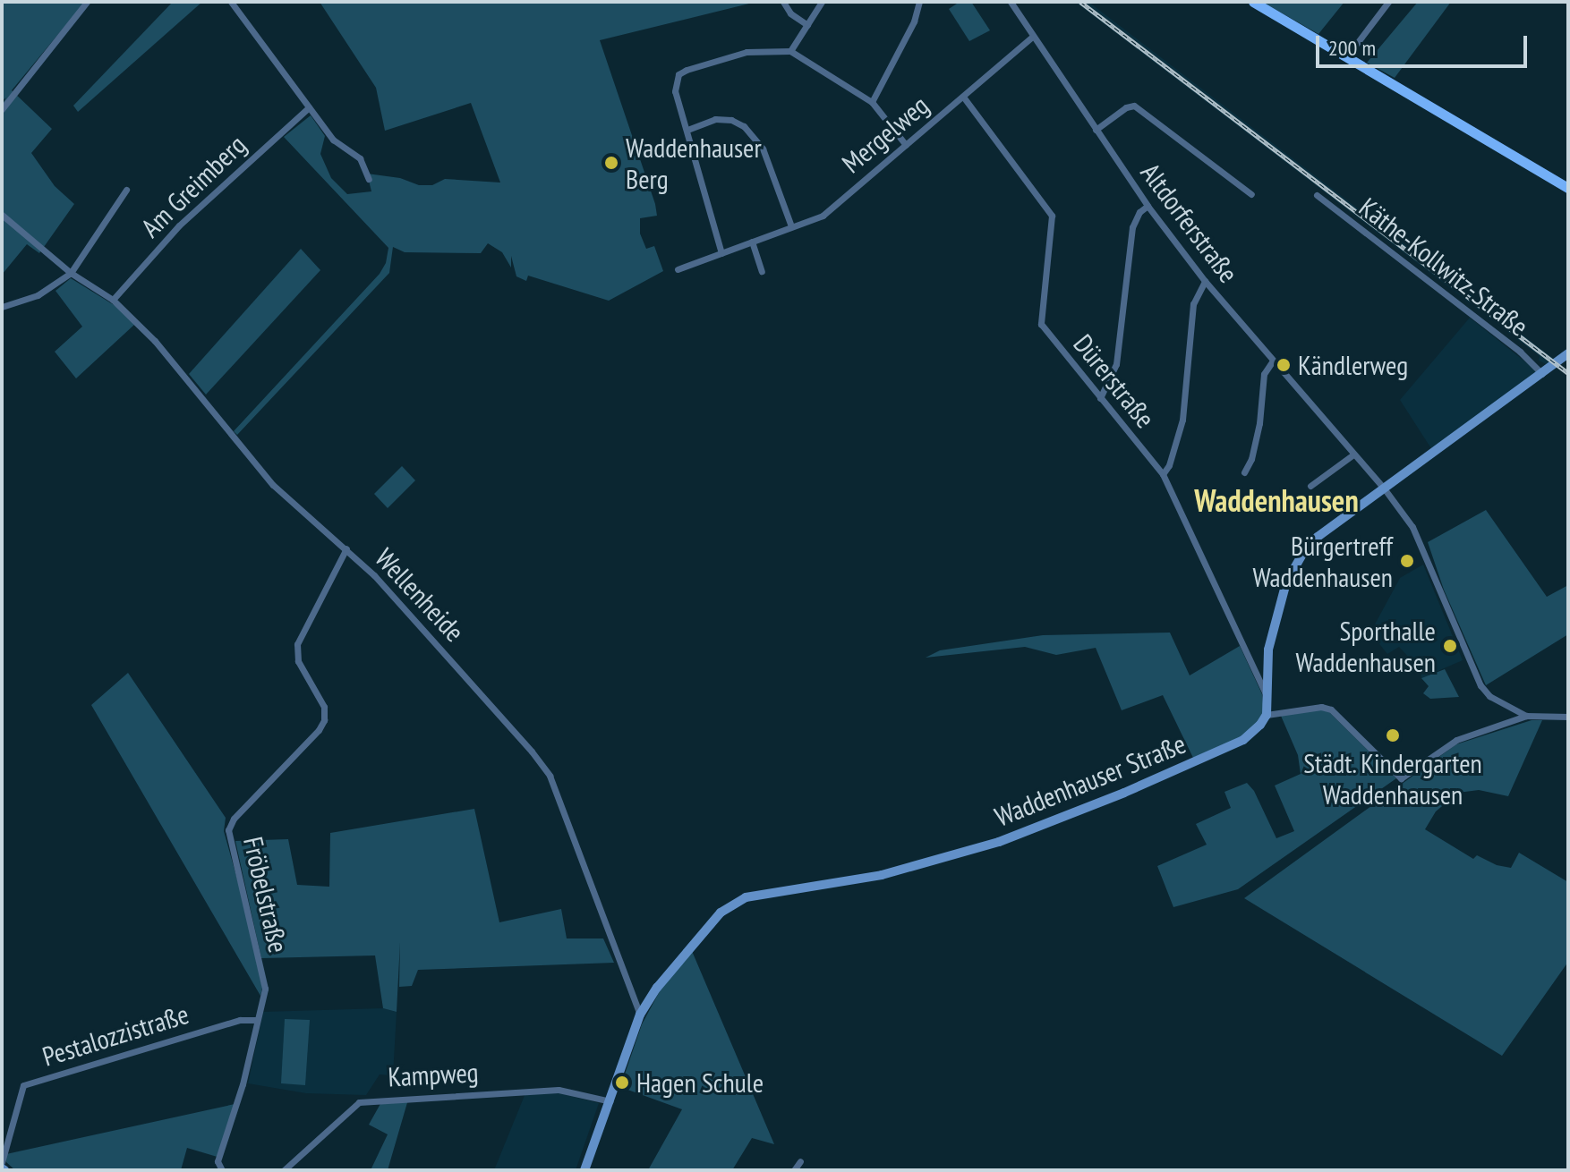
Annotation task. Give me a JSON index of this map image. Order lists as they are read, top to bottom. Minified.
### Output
{"streets":{"main road":["Waddenhauser Straße"],"street":["Mergelweg","Am Greimberg","Altdorferstraße","Käthe-Kollwitz-Straße","Dürerstraße","Wellenheide","Fröbelstraße","Pestalozzistraße","Kampweg"]},"crossings":[["Mergelweg","Altdorferstraße"],["Mergelweg","Dürerstraße"],["Am Greimberg","Wellenheide"],["Wellenheide","Waddenhauser Straße"],["Wellenheide","Fröbelstraße"],["Waddenhauser Straße","Kampweg"],["Fröbelstraße","Pestalozzistraße"]],"districts":["Waddenhausen"],"places":["Waddenhauser Berg","Kändlerweg","Bürgertreff Waddenhausen","Sporthalle Waddenhausen","Städt. Kindergarten Waddenhausen","Hagen Schule"],"scale_bar":"200 m"}
